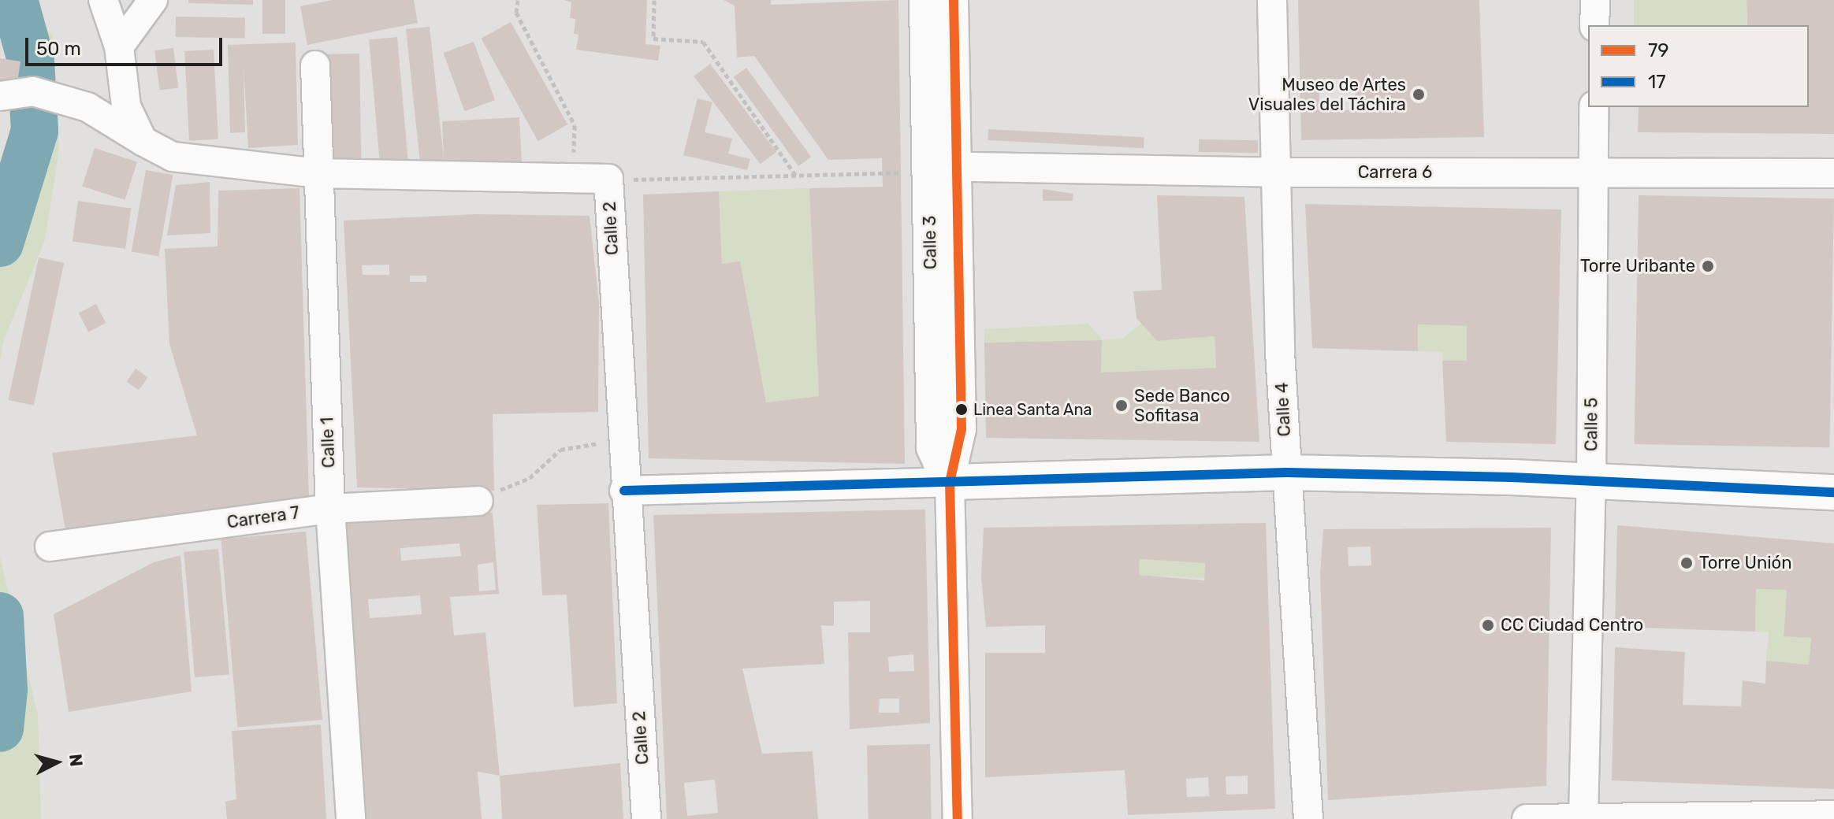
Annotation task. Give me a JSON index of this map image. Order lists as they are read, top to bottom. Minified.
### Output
{"streets":{"street":["Carrera 6","Calle 2","Calle 3","Calle 4","Calle 5","Calle 1","Carrera 7"]},"crossings":[["Carrera 6","Calle 3"],["Carrera 6","Calle 4"],["Carrera 6","Calle 5"],["Calle 2","Calle 1"],["Calle 1","Carrera 7"]],"places":["Museo de Artes Visuales del Táchira","Torre Uribante","Sede Banco Sofitasa","Linea Santa Ana","Torre Unión","CC Ciudad Centro"],"lines":["transit line 79","transit line 17"],"legend":["79","17"],"scale_bar":"50 m","north":"right"}
